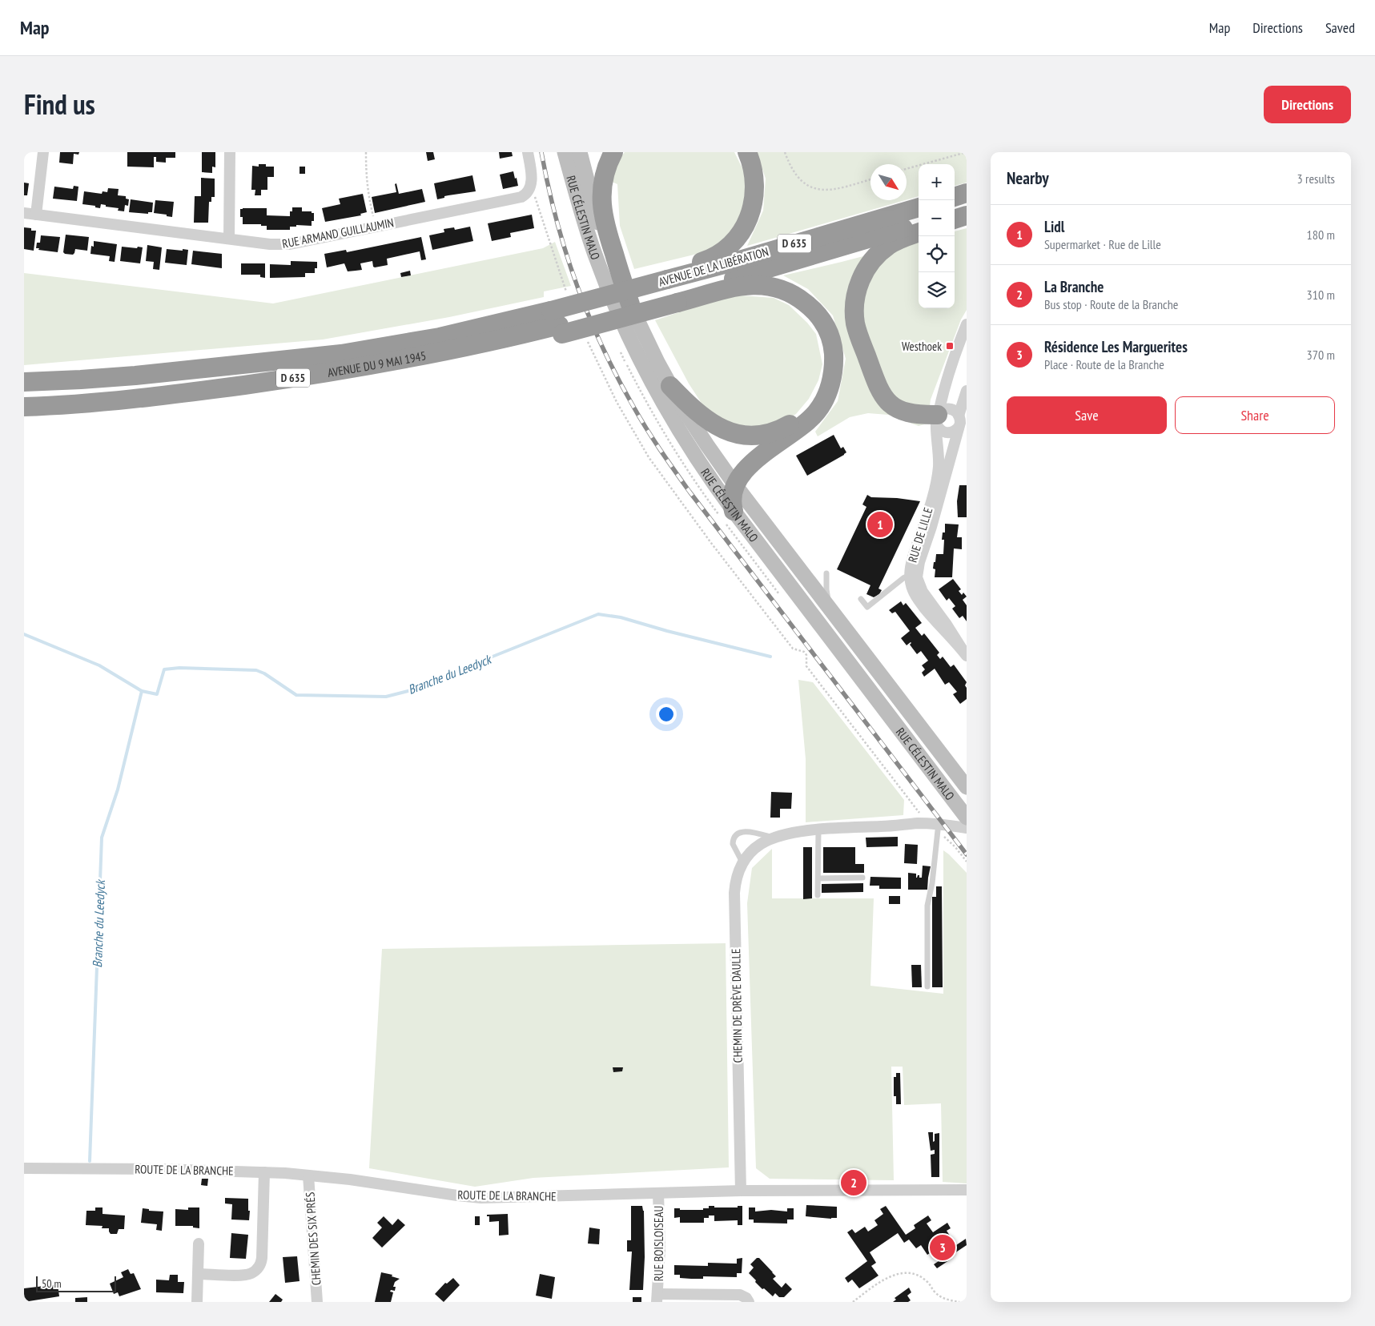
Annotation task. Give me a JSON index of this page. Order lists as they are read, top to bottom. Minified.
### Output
{"streets":{"highway":["D 635","AVENUE DE LA LIBÉRATION","AVENUE DU 9 MAI 1945"],"main road":["RUE CÉLESTIN MALO"],"street":["RUE ARMAND GUILLAUMIN","RUE DE LILLE","CHEMIN DE DRÈVE DAULLE","ROUTE DE LA BRANCHE","CHEMIN DES SIX PRÉS","RUE BOISLOISEAU"]},"crossings":[["AVENUE DE LA LIBÉRATION","AVENUE DU 9 MAI 1945"],["CHEMIN DE DRÈVE DAULLE","ROUTE DE LA BRANCHE"],["ROUTE DE LA BRANCHE","CHEMIN DES SIX PRÉS"],["ROUTE DE LA BRANCHE","RUE BOISLOISEAU"]],"water":["Branche du Leedyck"],"places":{"transit":["Westhoek"]},"scale_bar":"50 m","north":"bottom right","page":{"header":"Map","nav":["Map","Directions","Saved"],"title":"Find us","buttons":["Directions",["Save","Share"]],"heading":["Nearby","3 results"],"map_buttons":["+","−"],"list":[{"mark":"1","name":"Lidl","note":"Supermarket · Rue de Lille","value":"180 m"},{"mark":"2","name":"La Branche","note":"Bus stop · Route de la Branche","value":"310 m"},{"mark":"3","name":"Résidence Les Marguerites","note":"Place · Route de la Branche","value":"370 m"}],"pins":["1","2","3"],"scale":"50 m"}}
